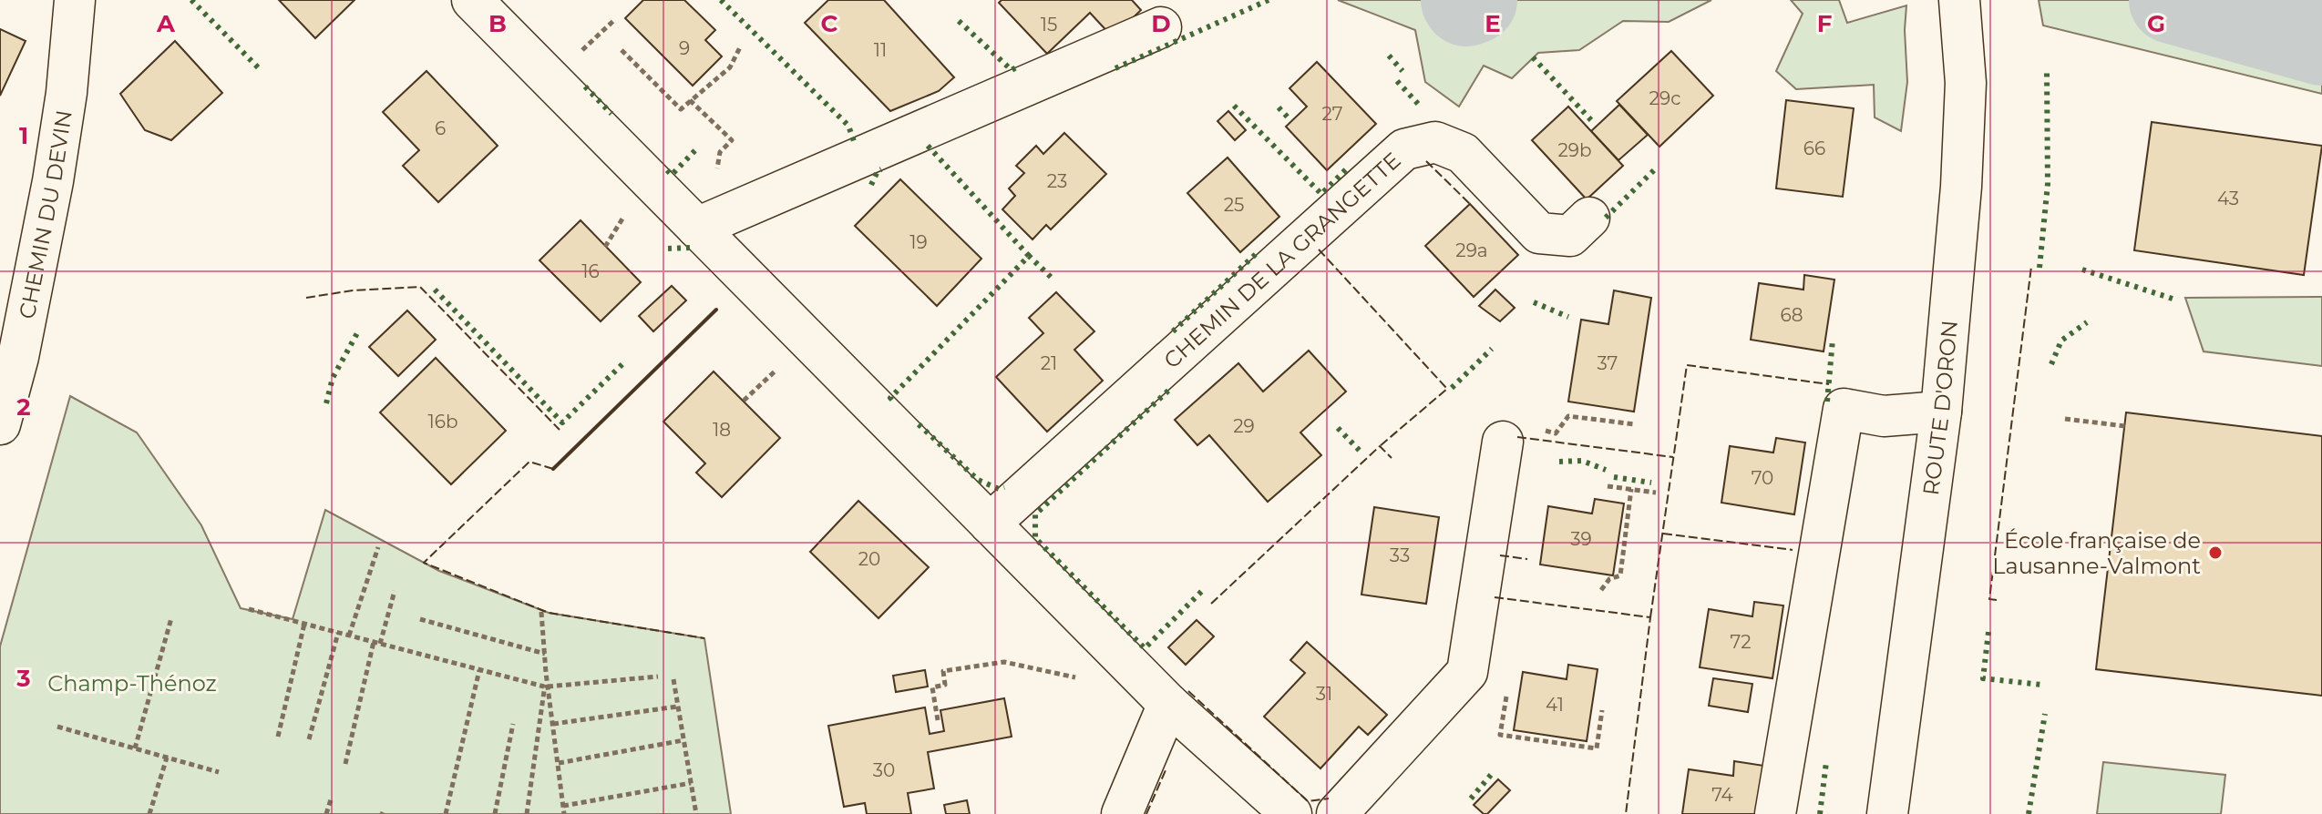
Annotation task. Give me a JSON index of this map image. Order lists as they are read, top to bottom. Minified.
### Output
{"streets":{"street":["CHEMIN DU DEVIN","CHEMIN DE LA GRANGETTE","ROUTE D'ORON"]},"parks":["Champ-Thénoz"],"places":["École française de Lausanne-Valmont"],"house_numbers":["15","9","11","29c","27","6","66","29b","23","43","25","19","29a","16","68","21","37","16b","29","18","70","39","33","20","72","31","41","30","74"],"grid":{"columns":["A","B","C","D","E","F","G"],"rows":["1","2","3"]}}
